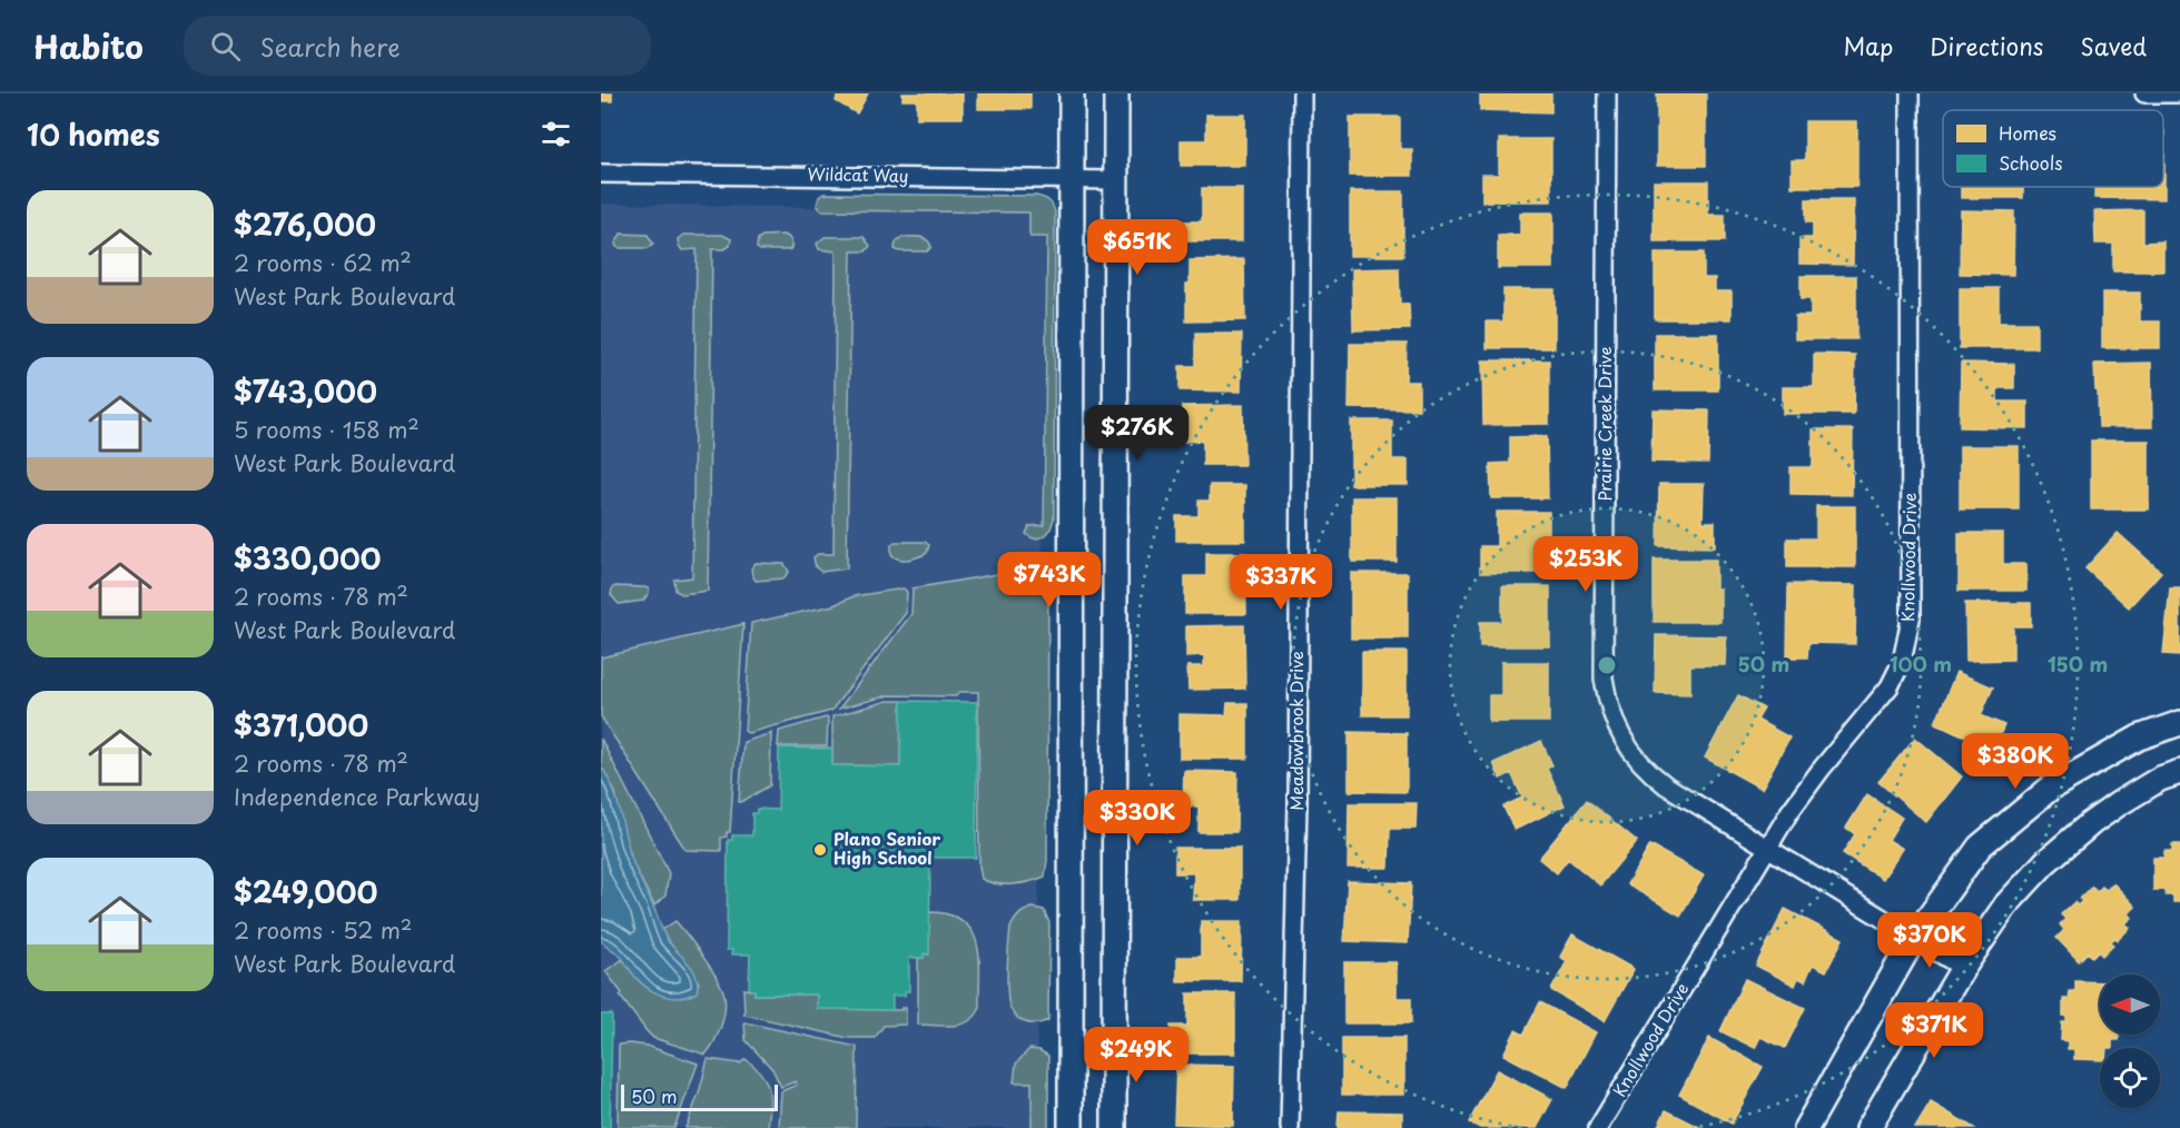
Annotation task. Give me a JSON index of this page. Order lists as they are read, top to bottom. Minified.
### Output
{"streets":{"street":["Wildcat Way","Prairie Creek Drive","Knollwood Drive","Meadowbrook Drive"]},"crossings":[["Prairie Creek Drive","Knollwood Drive"]],"places":["Plano Senior High School"],"legend":["Homes","Schools"],"scale_bar":"50 m","north":"left","page":{"header":"Habito","search":"Search here","nav":["Map","Directions","Saved"],"heading":"10 homes","list":[{"name":"$276,000","note":"2 rooms · 62 m² · West Park Boulevard"},{"name":"$743,000","note":"5 rooms · 158 m² · West Park Boulevard"},{"name":"$330,000","note":"2 rooms · 78 m² · West Park Boulevard"},{"name":"$371,000","note":"2 rooms · 78 m² · Independence Parkway"},{"name":"$249,000","note":"2 rooms · 52 m² · West Park Boulevard"}],"price":["$651K","$276K","$253K","$743K","$337K","$380K","$330K","$370K","$371K","$249K"],"scale":"50 m"},"rings":["50 m","100 m","150 m"]}
